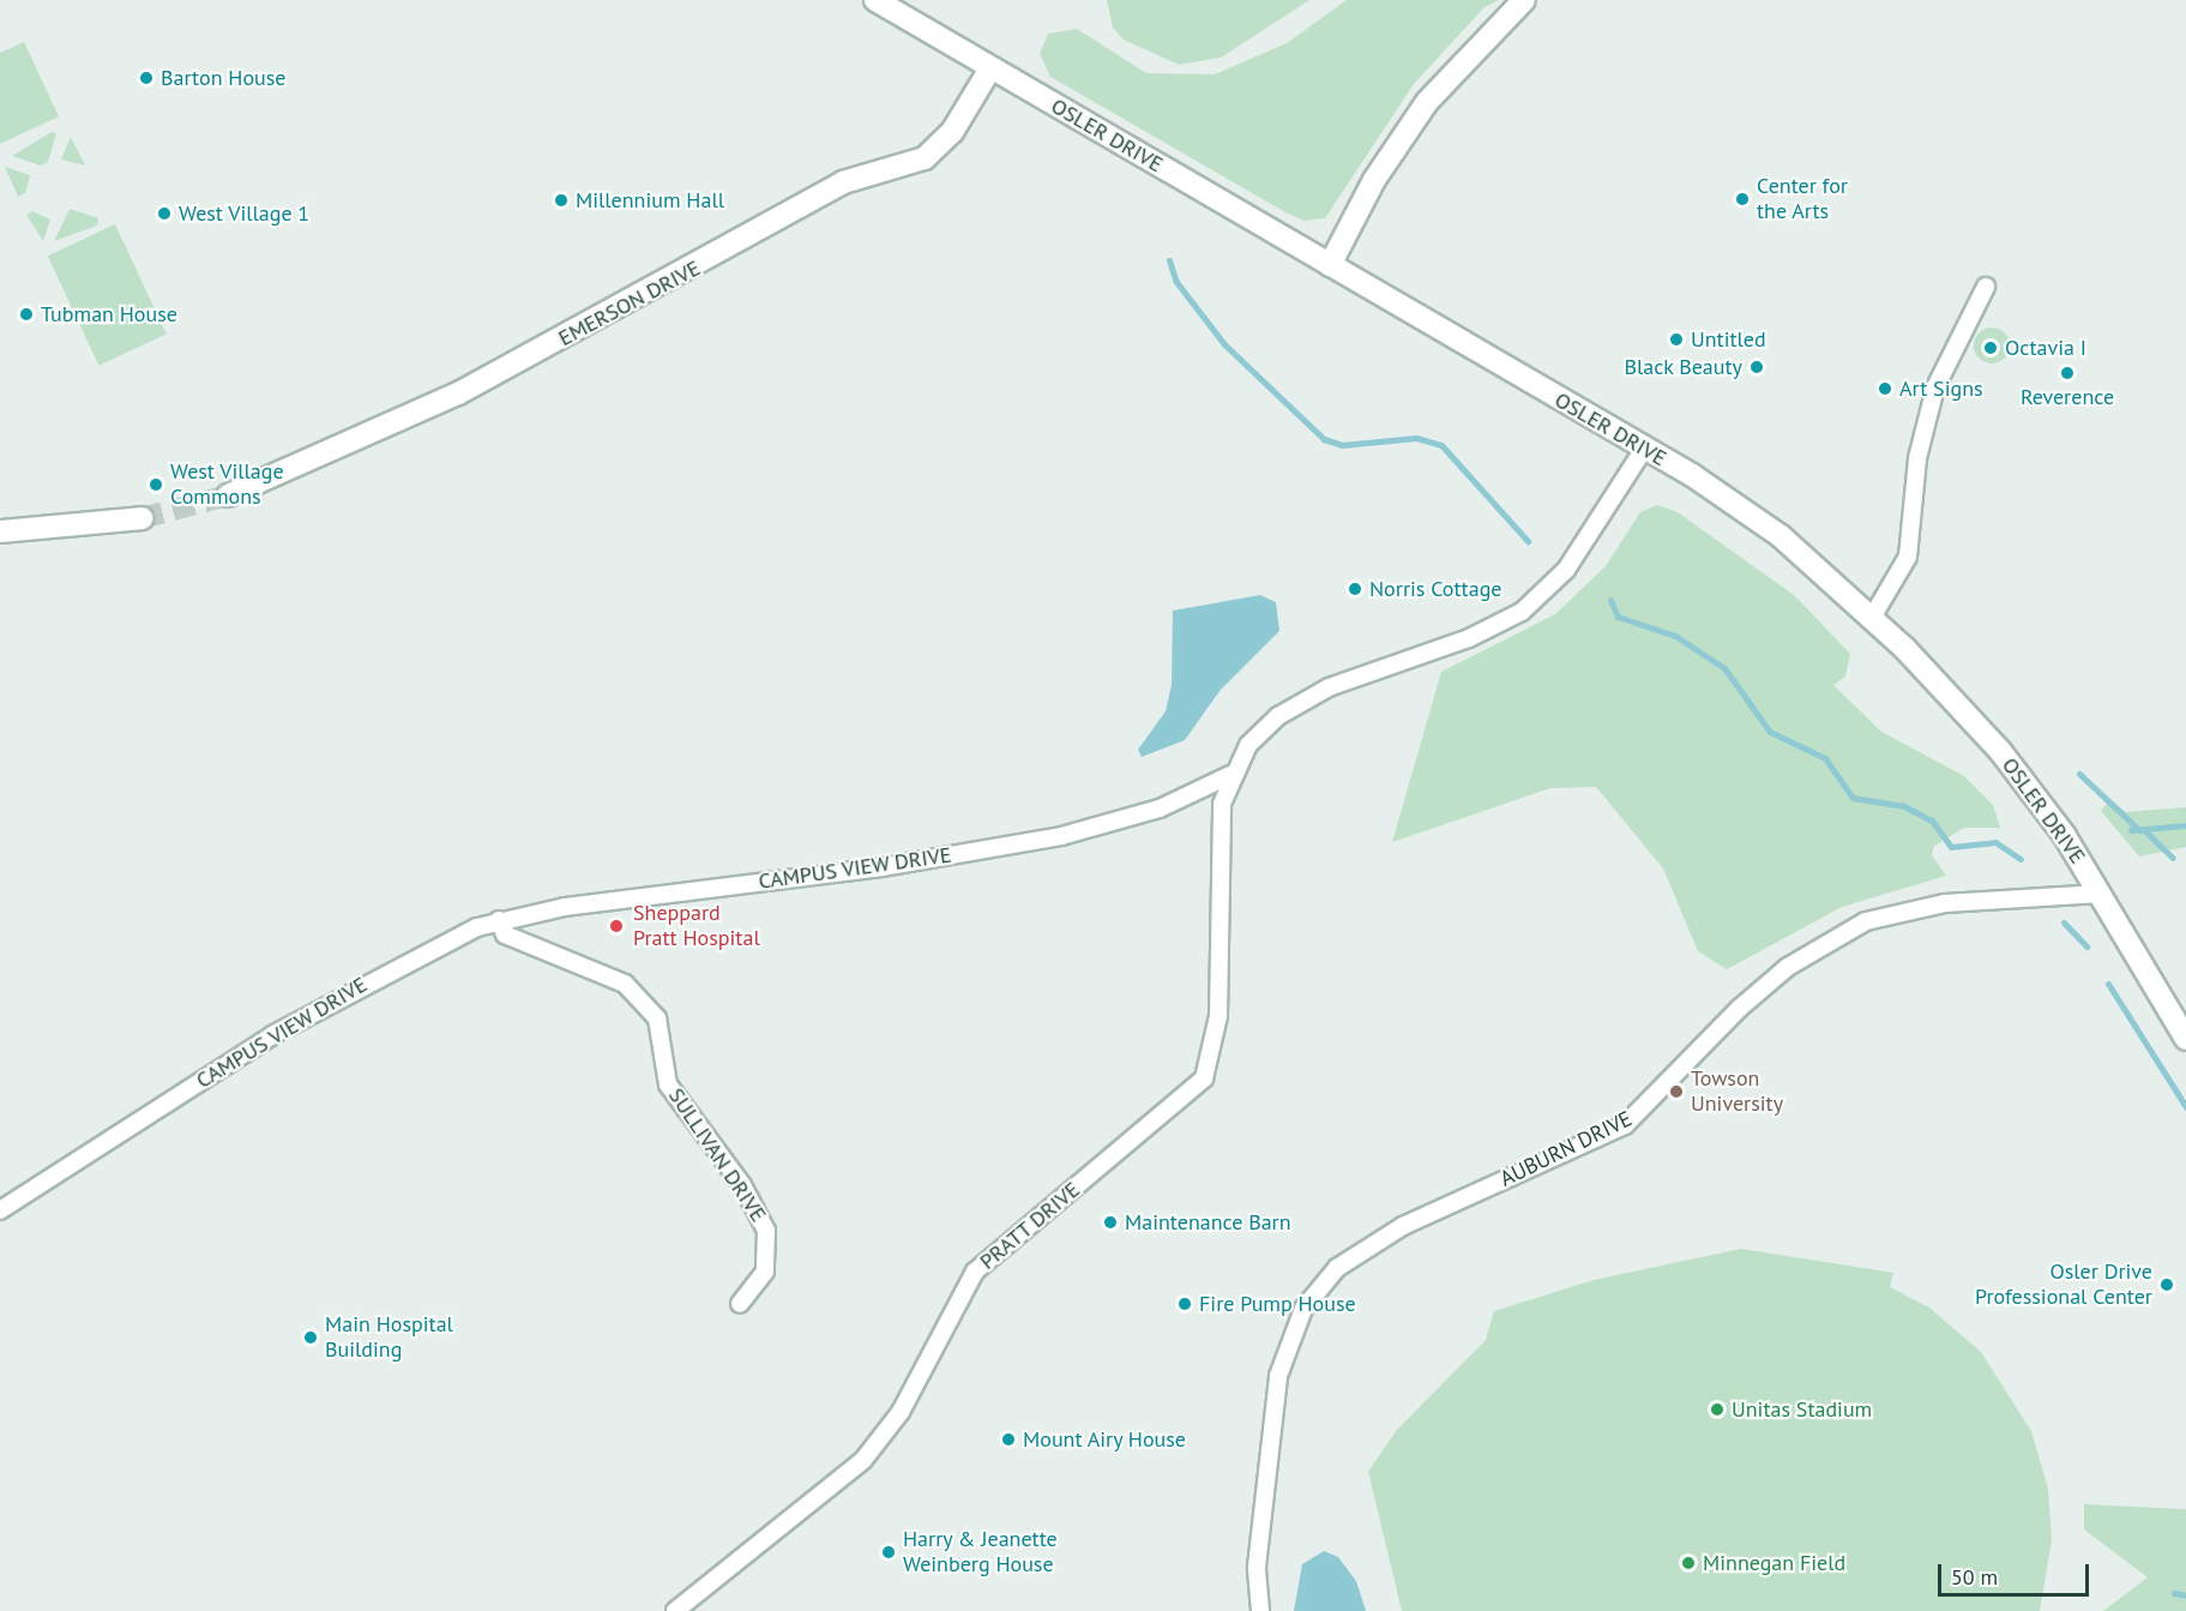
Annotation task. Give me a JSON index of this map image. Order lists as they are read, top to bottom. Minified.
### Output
{"streets":{"street":["OSLER DRIVE","EMERSON DRIVE","CAMPUS VIEW DRIVE","AUBURN DRIVE","SULLIVAN DRIVE","PRATT DRIVE"]},"crossings":[["OSLER DRIVE","EMERSON DRIVE"],["OSLER DRIVE","AUBURN DRIVE"],["CAMPUS VIEW DRIVE","SULLIVAN DRIVE"],["CAMPUS VIEW DRIVE","PRATT DRIVE"]],"places":["Barton House","Center for the Arts","Millennium Hall","West Village 1","Tubman House","Untitled","Octavia I","Black Beauty","Reverence","Art Signs","West Village Commons","Norris Cottage","Sheppard Pratt Hospital","Towson University","Maintenance Barn","Osler Drive Professional Center","Fire Pump House","Main Hospital Building","Unitas Stadium","Mount Airy House","Harry & Jeanette Weinberg House","Minnegan Field"],"scale_bar":"50 m"}
